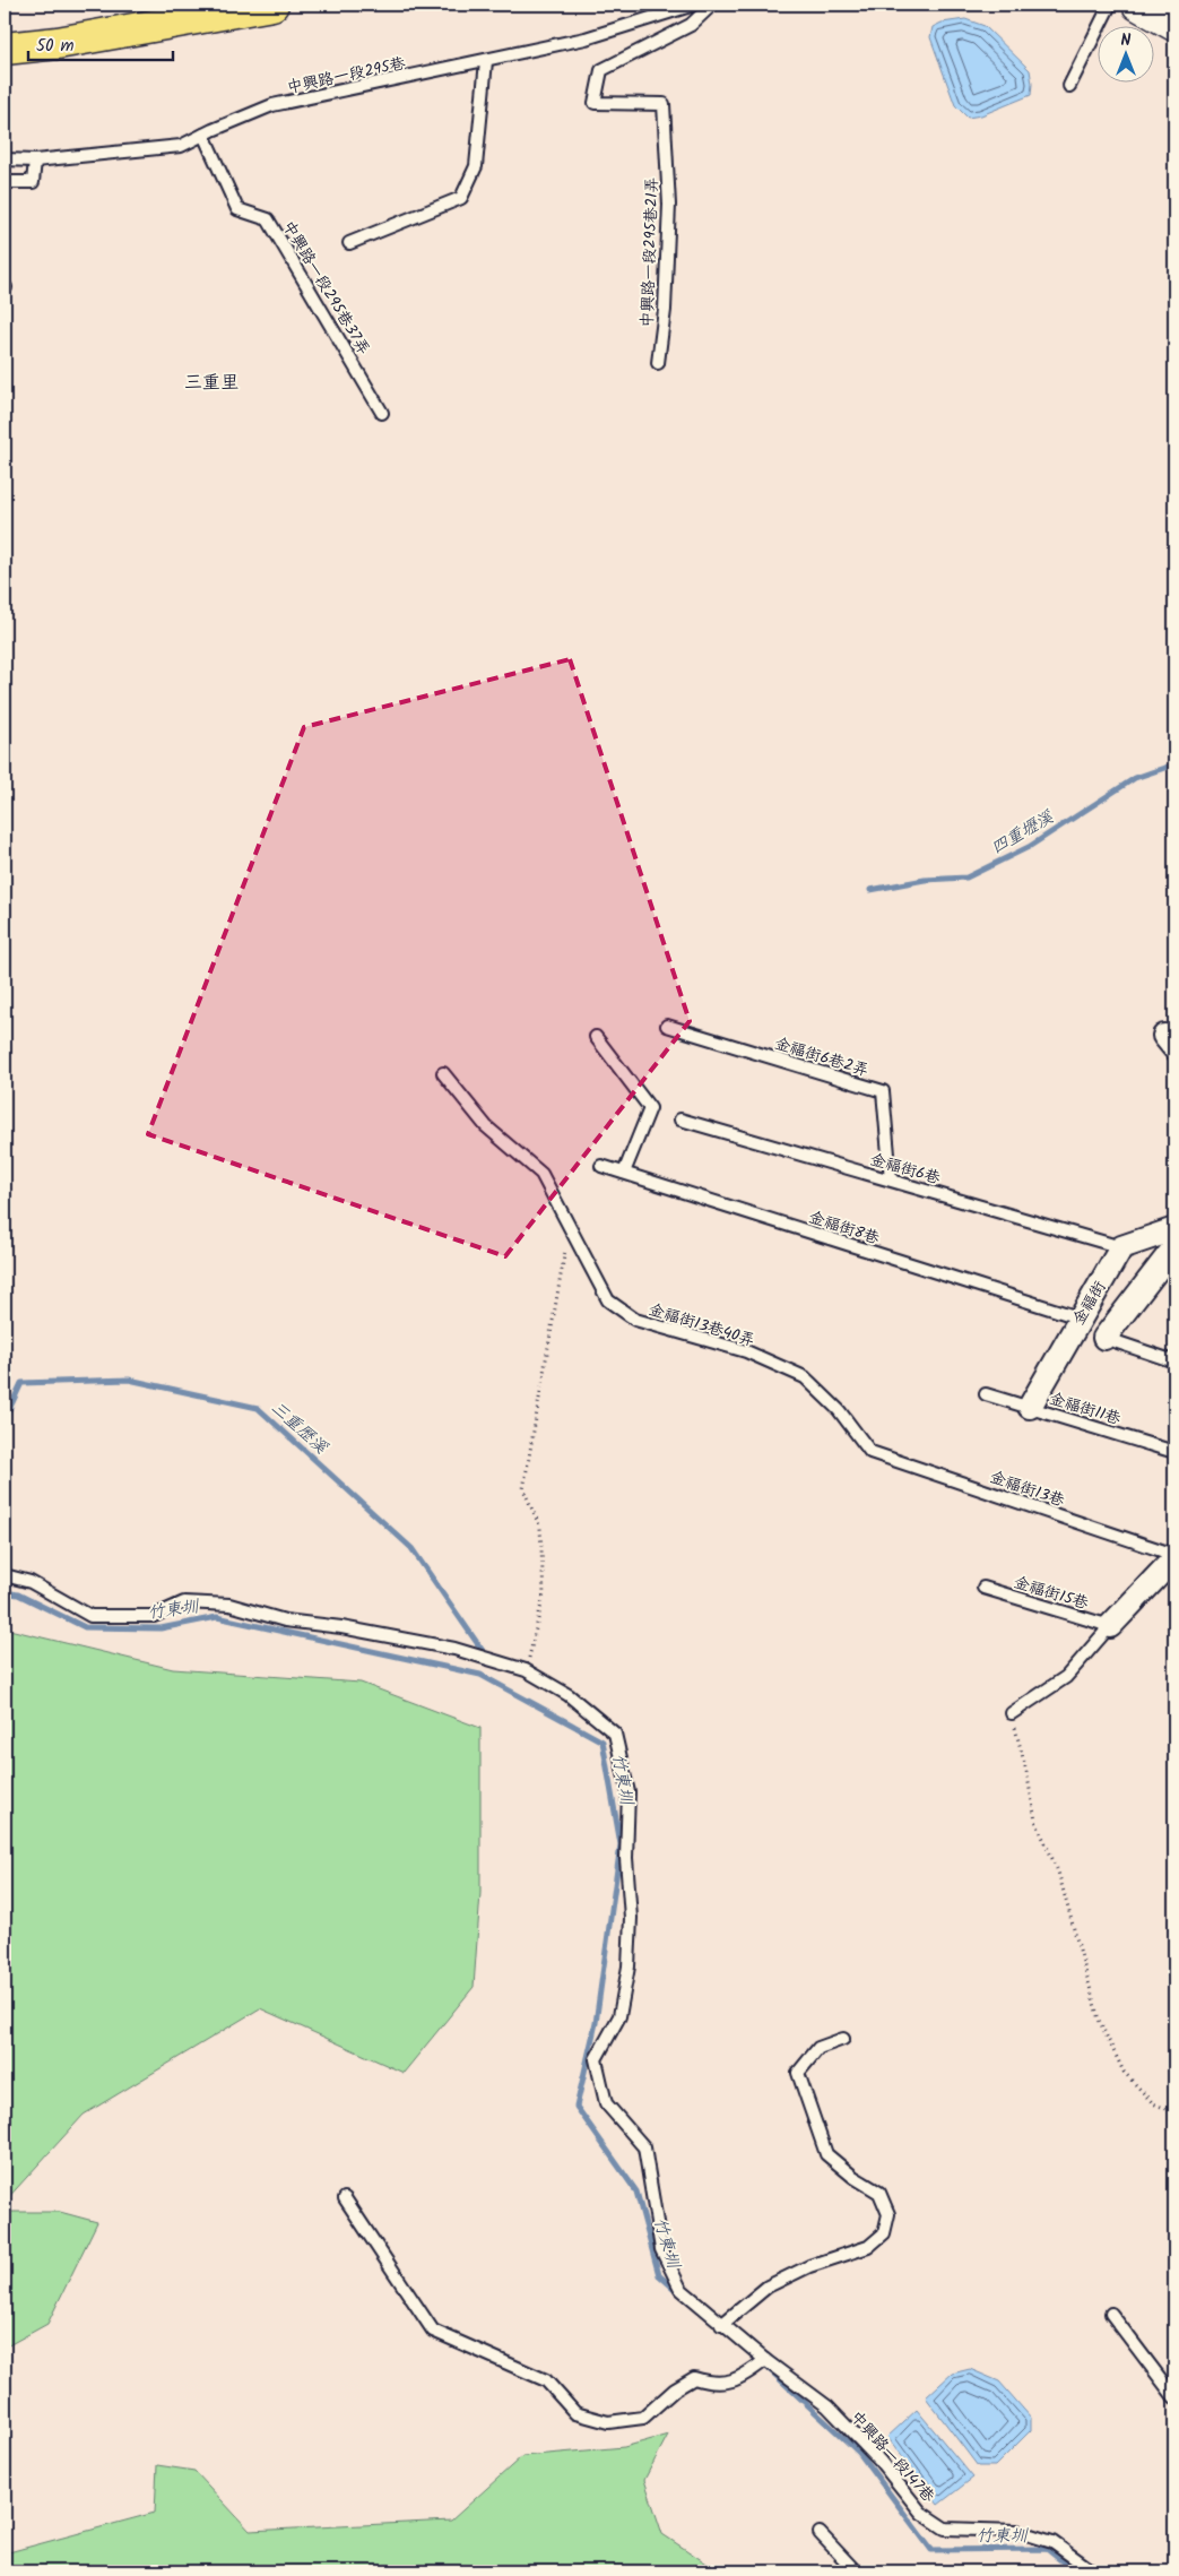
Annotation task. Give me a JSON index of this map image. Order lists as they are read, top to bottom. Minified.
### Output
{"streets":{"street":["金福街"],"lane":["中興路一段295巷","中興路一段295巷21弄","中興路一段295巷37弄","金福街6巷2弄","金福街6巷","金福街8巷","金福街13巷40弄","金福街11巷","金福街13巷","金福街15巷","中興路一段147巷"]},"crossings":[["中興路一段295巷","中興路一段295巷37弄"],["金福街6巷2弄","金福街6巷"],["金福街6巷","金福街"],["金福街8巷","金福街"],["金福街","金福街11巷"],["金福街13巷40弄","金福街13巷"]],"districts":["三重里"],"water":["四重壢溪","三重歷溪","竹東圳"],"scale_bar":"50 m","north":"top"}
